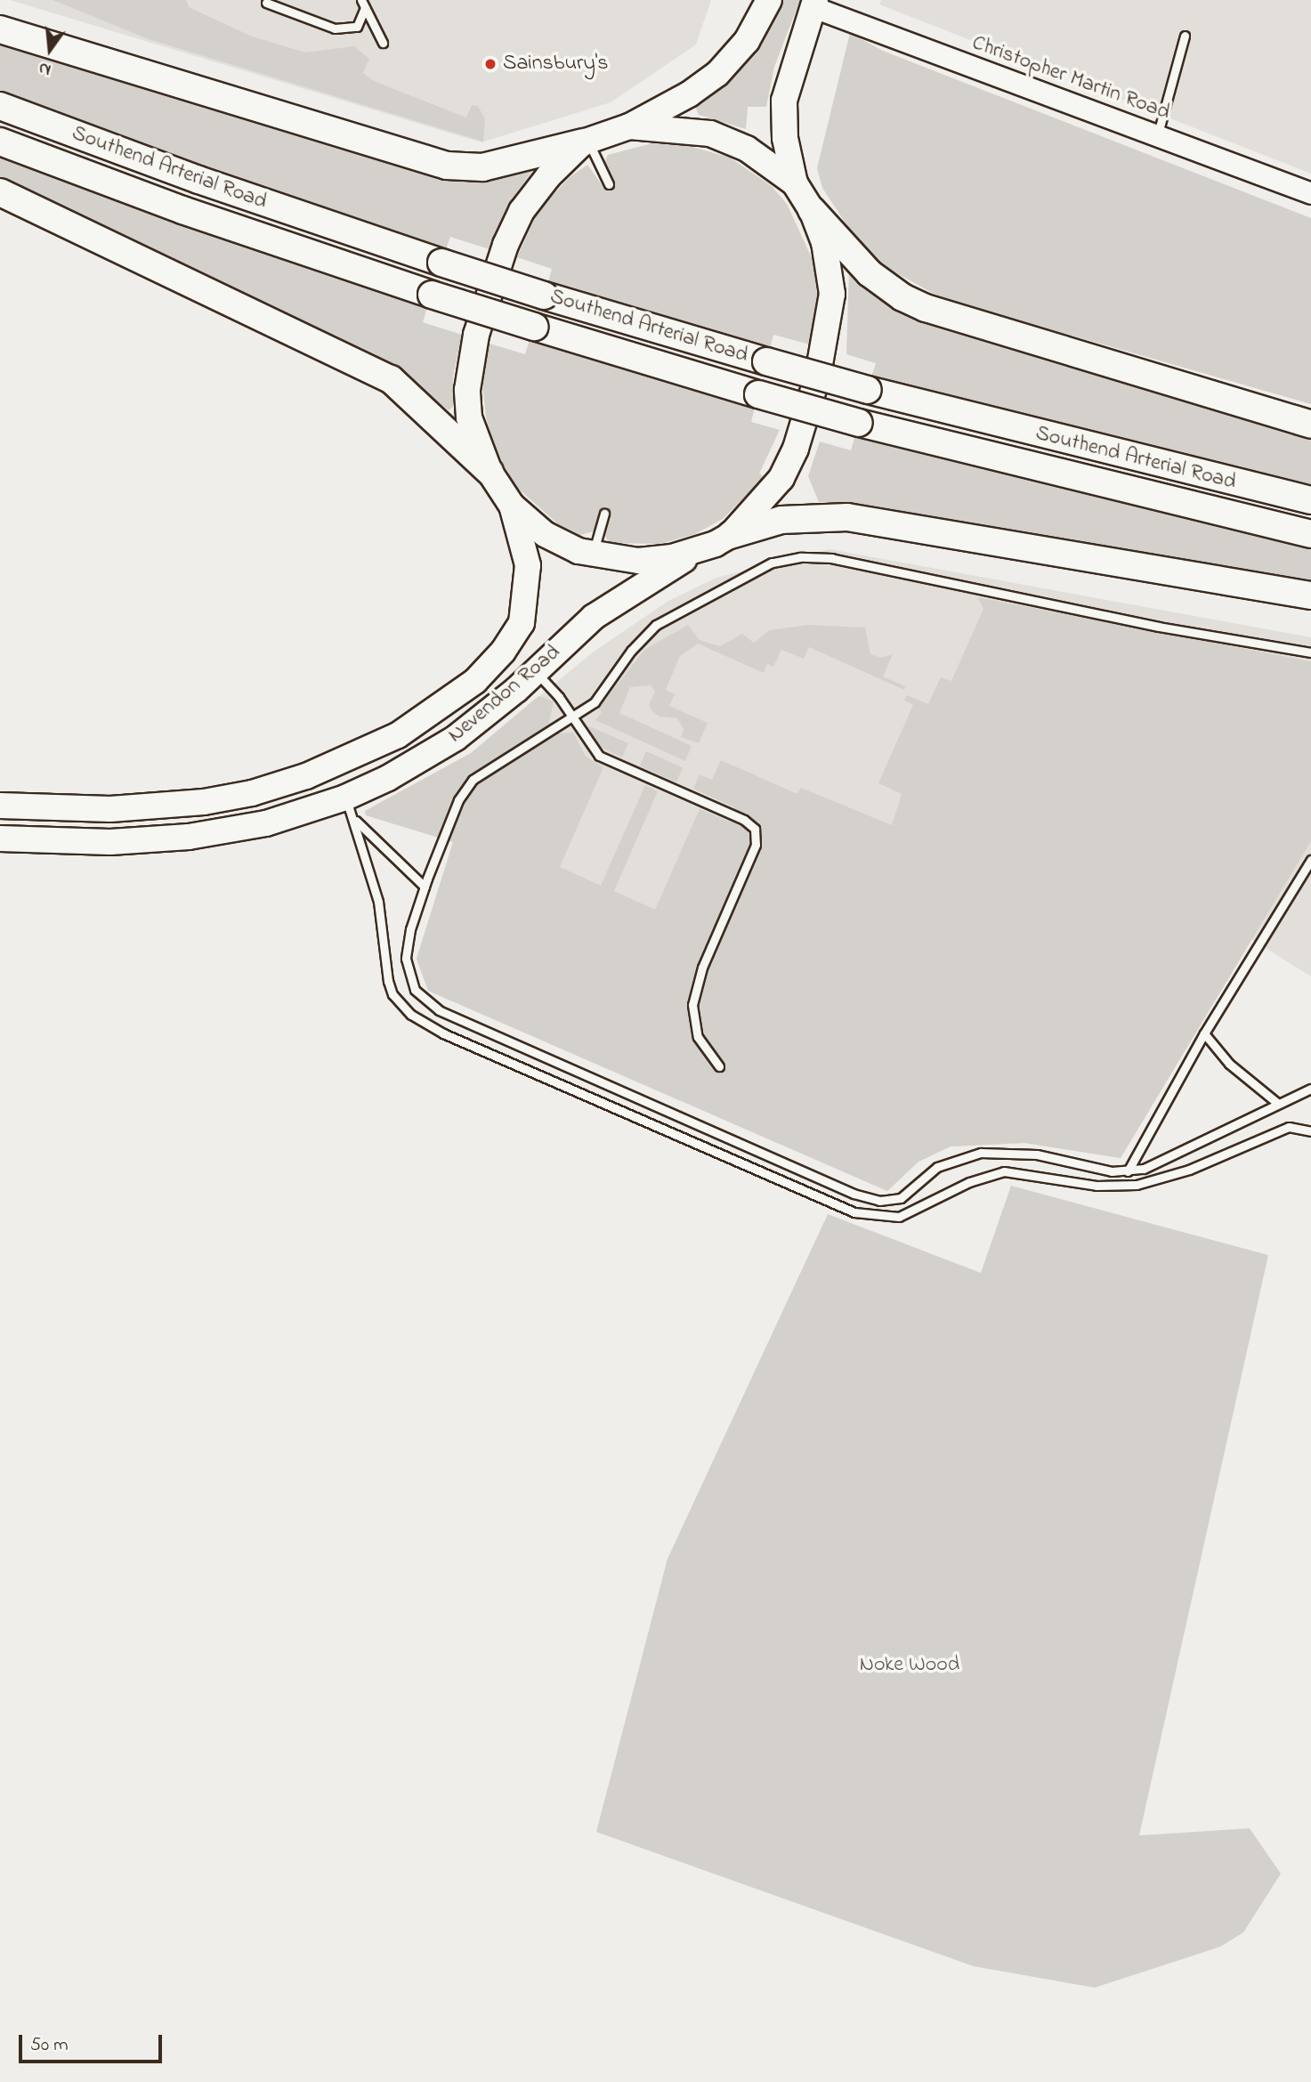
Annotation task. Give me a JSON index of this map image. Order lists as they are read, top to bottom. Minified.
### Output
{"streets":{"highway":["Southend Arterial Road"],"main road":["Nevendon Road"],"street":["Christopher Martin Road"]},"parks":["Noke Wood"],"places":["Sainsbury's"],"scale_bar":"50 m","north":"bottom"}
